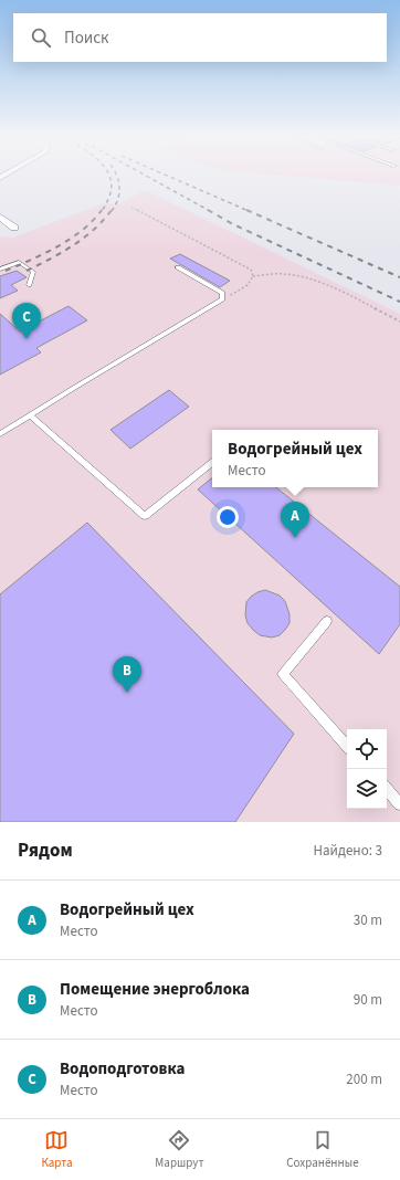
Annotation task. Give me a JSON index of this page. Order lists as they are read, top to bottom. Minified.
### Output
{"page":{"search":"Поиск","pins":["C","A","B"],"popup":["Водогрейный цех","Место"],"heading":["Рядом","Найдено: 3"],"list":[{"mark":"A","name":"Водогрейный цех","note":"Место","value":"30 m"},{"mark":"B","name":"Помещение энергоблока","note":"Место","value":"90 m"},{"mark":"C","name":"Водоподготовка","note":"Место","value":"200 m"}],"nav":["Карта","Маршрут","Сохранённые"]}}
